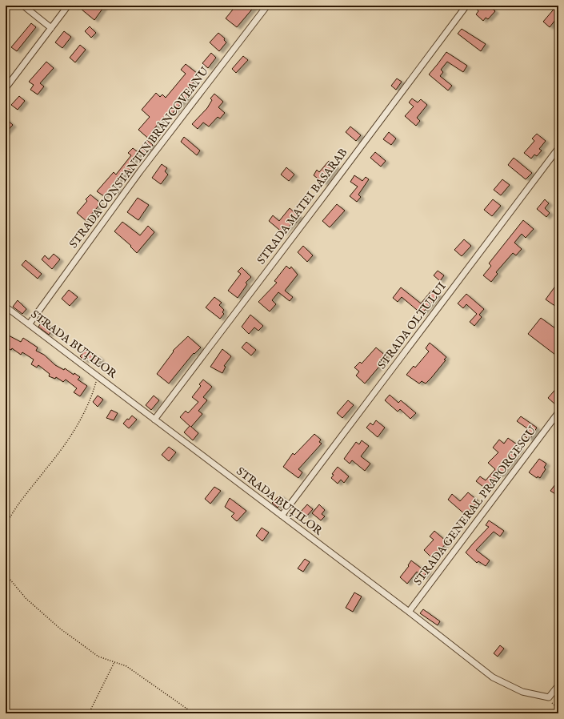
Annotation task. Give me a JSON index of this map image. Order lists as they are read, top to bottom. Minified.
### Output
{"streets":{"street":["STRADA CONSTANTIN BRÂNCOVEANU","STRADA MATEI BASARAB","STRADA OLTULUI","STRADA BUȚILOR","STRADA GENERAL PRAPORGESCU"]},"crossings":[["STRADA CONSTANTIN BRÂNCOVEANU","STRADA BUȚILOR"],["STRADA MATEI BASARAB","STRADA BUȚILOR"],["STRADA OLTULUI","STRADA BUȚILOR"],["STRADA BUȚILOR","STRADA GENERAL PRAPORGESCU"]]}
